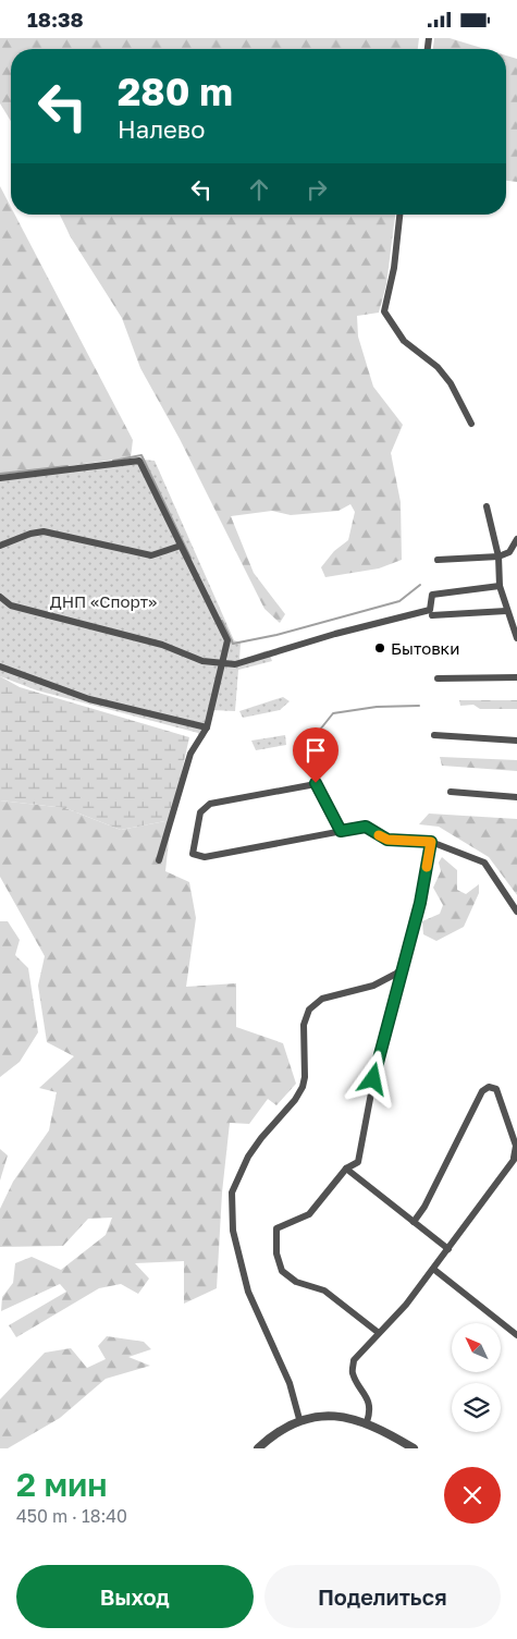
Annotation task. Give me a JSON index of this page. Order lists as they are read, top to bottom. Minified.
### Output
{"parks":["ДНП «Спорт»"],"places":["Бытовки"],"north":"top left","page":{"status":"18:38","turn":["280 m","Налево"],"heading":["2 мин","450 m · 18:40"],"buttons":["Выход","Поделиться"]}}
